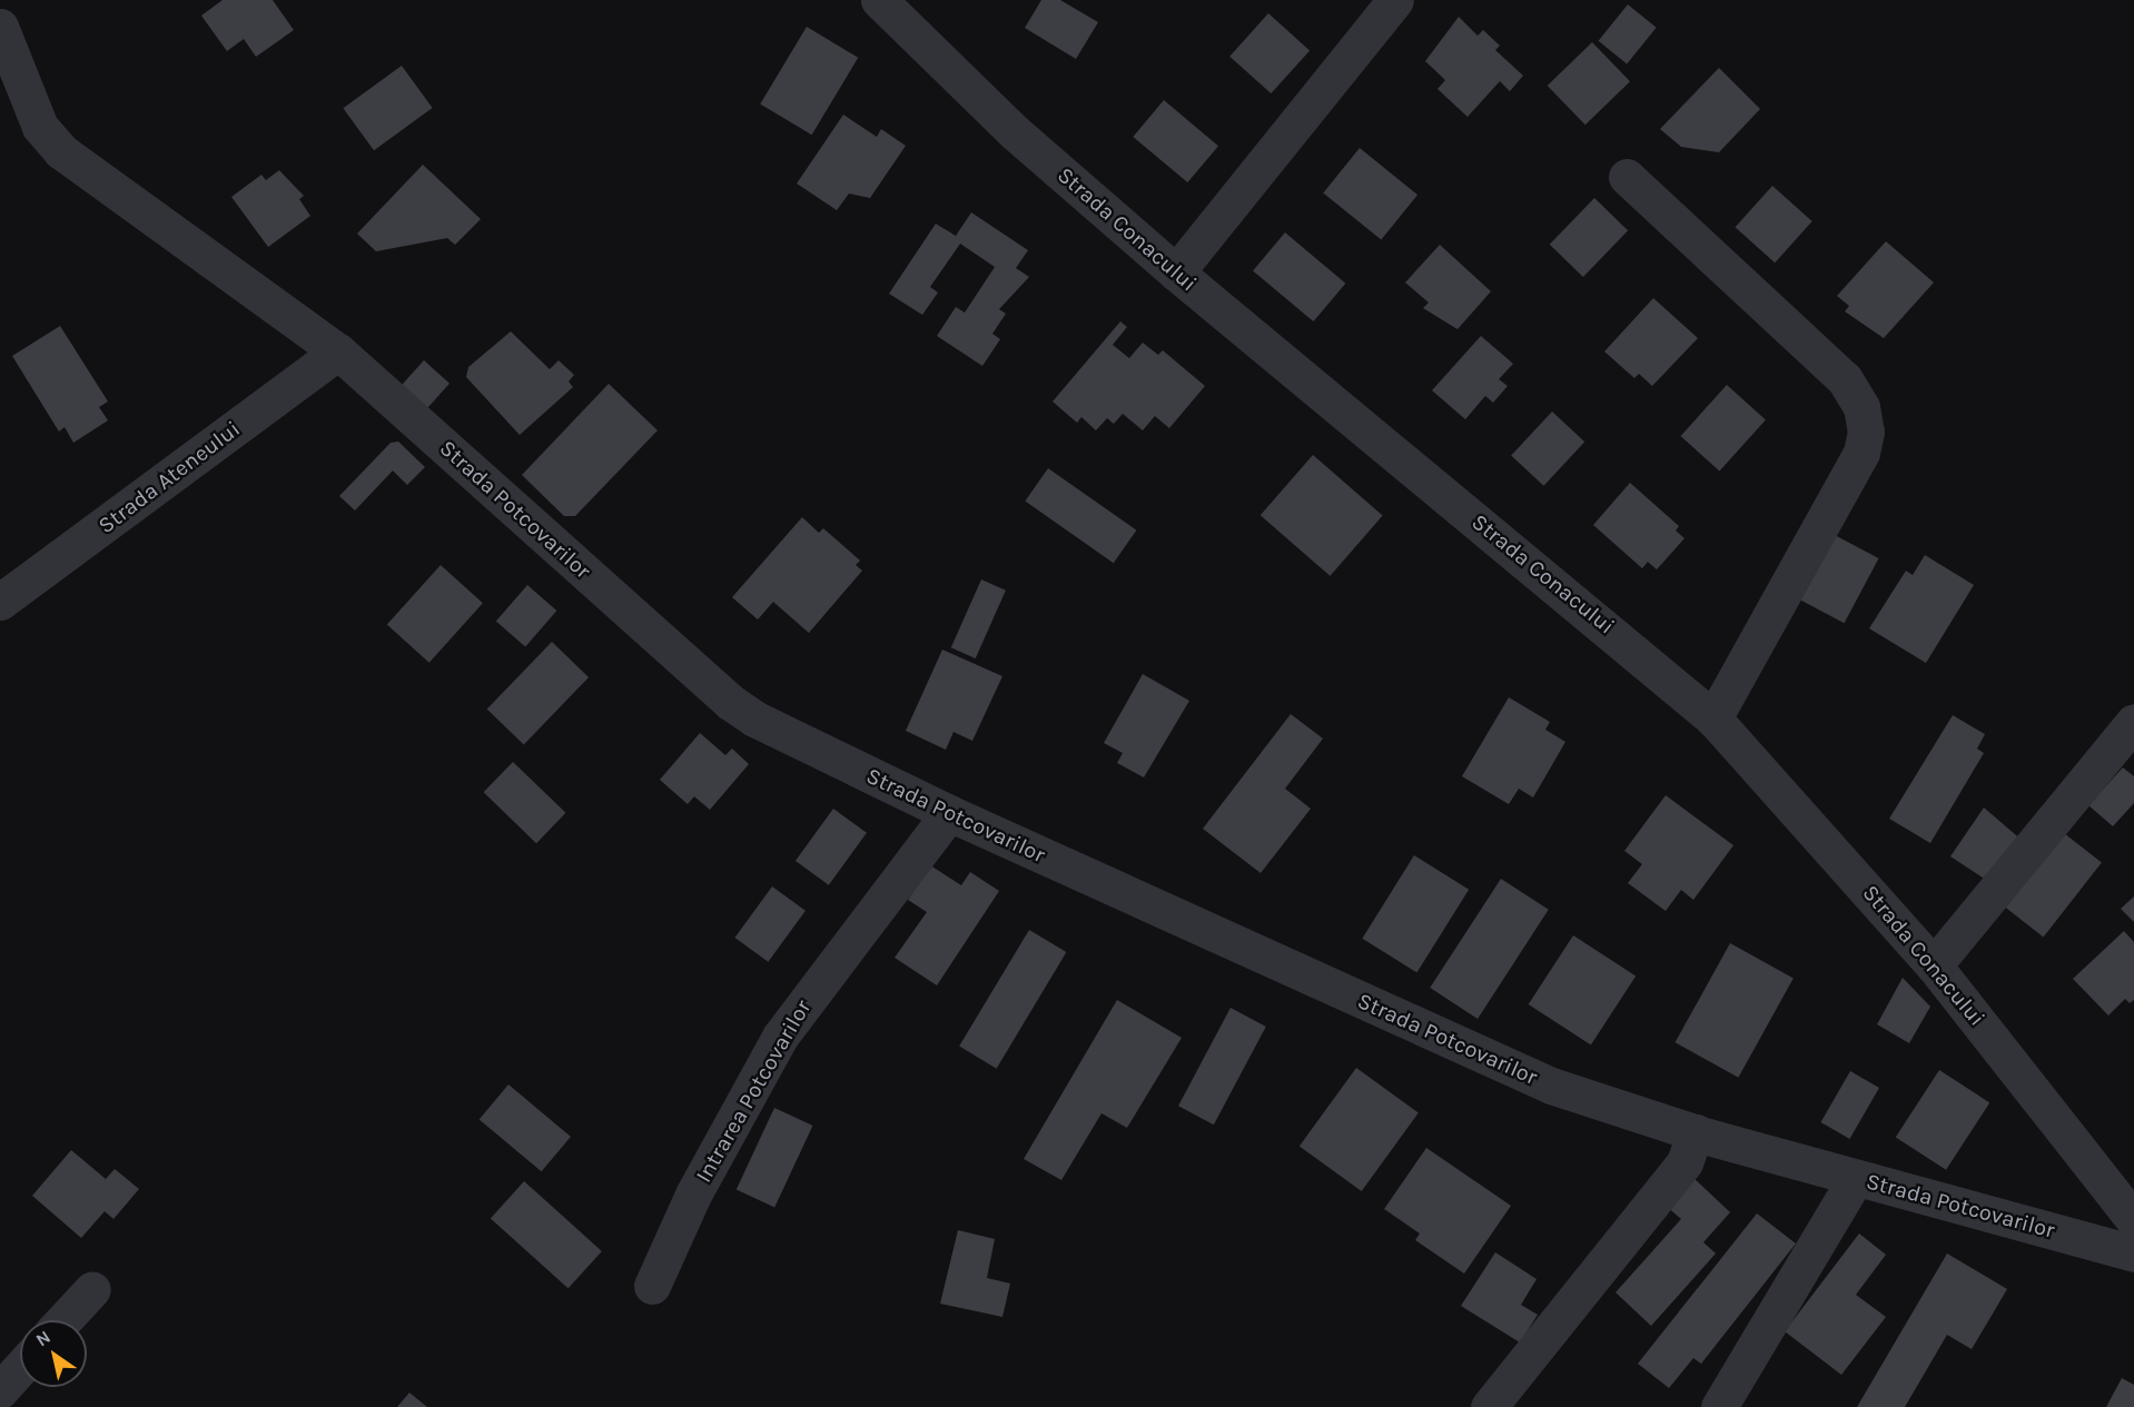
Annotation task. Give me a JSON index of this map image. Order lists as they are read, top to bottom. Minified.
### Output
{"streets":{"street":["Strada Conacului","Strada Ateneului","Strada Potcovarilor","Intrarea Potcovarilor"]},"crossings":[["Strada Ateneului","Strada Potcovarilor"],["Strada Potcovarilor","Intrarea Potcovarilor"]],"north":"top left"}
